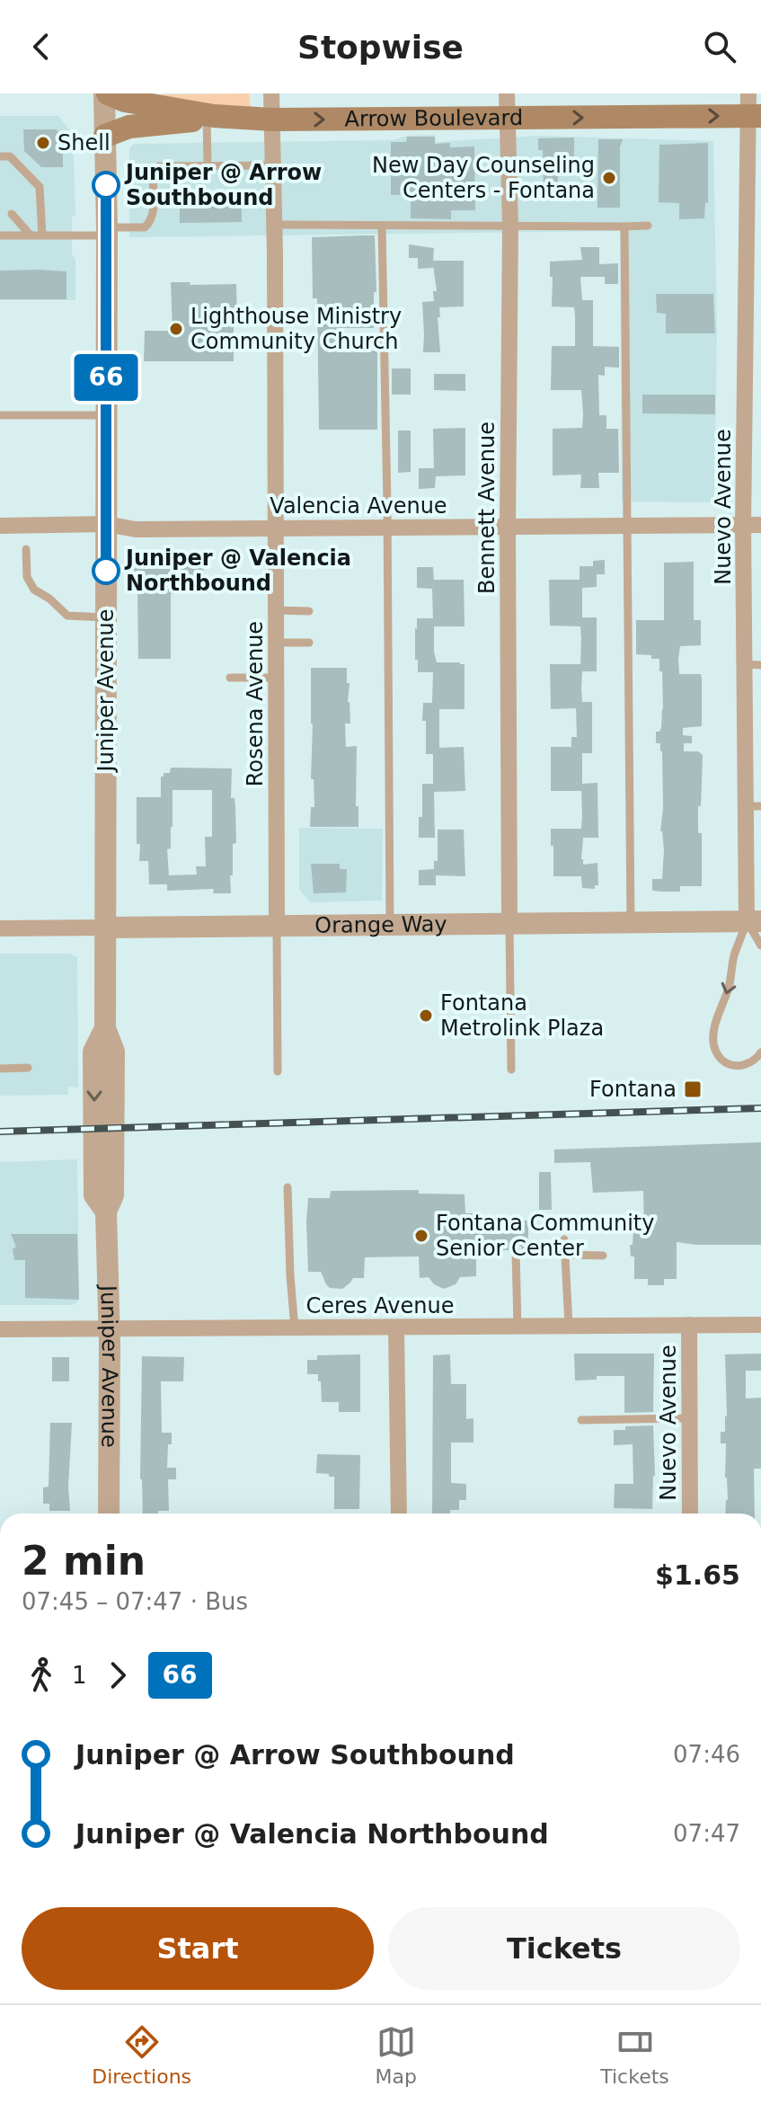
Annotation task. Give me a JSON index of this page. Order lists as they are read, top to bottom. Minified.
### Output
{"streets":{"main road":["Arrow Boulevard"],"street":["Valencia Avenue","Nuevo Avenue","Bennett Avenue","Juniper Avenue","Rosena Avenue","Orange Way","Ceres Avenue"]},"crossings":[["Arrow Boulevard","Nuevo Avenue"],["Arrow Boulevard","Bennett Avenue"],["Arrow Boulevard","Juniper Avenue"],["Arrow Boulevard","Rosena Avenue"],["Valencia Avenue","Nuevo Avenue"],["Valencia Avenue","Bennett Avenue"],["Valencia Avenue","Juniper Avenue"],["Valencia Avenue","Rosena Avenue"],["Nuevo Avenue","Orange Way"],["Nuevo Avenue","Ceres Avenue"],["Bennett Avenue","Orange Way"],["Juniper Avenue","Orange Way"],["Juniper Avenue","Ceres Avenue"],["Rosena Avenue","Orange Way"]],"one_way":["Arrow Boulevard"],"places":{"other":["Shell","New Day Counseling Centers - Fontana","Juniper @ Arrow Southbound","Lighthouse Ministry Community Church","Juniper @ Valencia Northbound","Fontana Metrolink Plaza","Fontana Community Senior Center"],"transit":["Fontana"]},"lines":["bus line 66"],"page":{"header":"Stopwise","on_map":"66","heading":["2 min","07:45 – 07:47 · Bus","$1.65"],"legs":["1","66"],"list":[{"name":"Juniper @ Arrow Southbound","value":"07:46"},{"name":"Juniper @ Valencia Northbound","value":"07:47"}],"buttons":["Start","Tickets"],"tabs":["Directions","Map","Tickets"]}}
